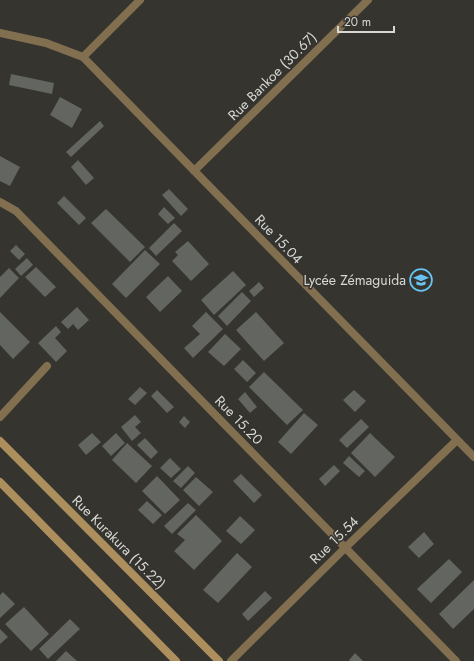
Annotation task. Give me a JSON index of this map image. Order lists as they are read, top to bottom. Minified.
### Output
{"streets":{"main road":["Rue Kurakura (15.22)"],"street":["Rue Bankoe (30.67)","Rue 15.04","Rue 15.20","Rue 15.54"]},"crossings":[["Rue Bankoe (30.67)","Rue 15.04"],["Rue 15.04","Rue 15.54"],["Rue 15.20","Rue 15.54"]],"places":{"school or university":["Lycée Zémaguida"]},"scale_bar":"20 m"}
